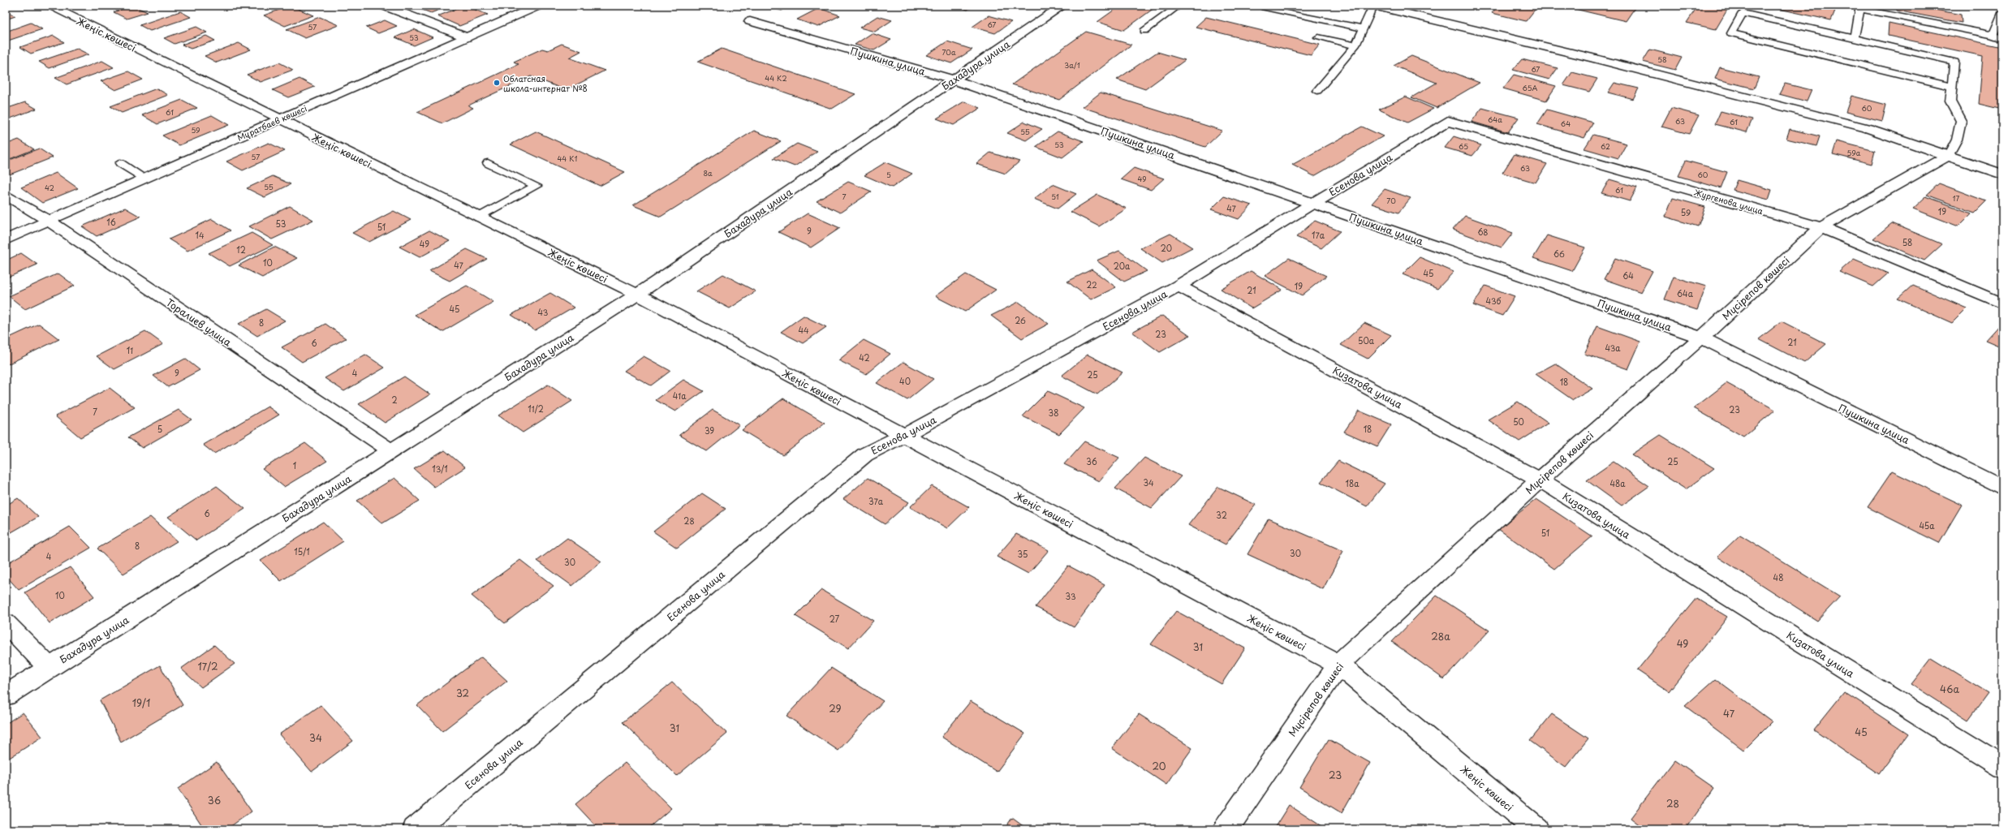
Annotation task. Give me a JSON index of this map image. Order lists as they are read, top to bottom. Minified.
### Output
{"streets":{"street":["Жеңіс көшесі","Пушкина улица","Бахадура улица","Мұратбаев көшесі","Есенова улица","Жургенова улица","Мүсірепов көшесі","Торалиев улица","Кизатова улица"]},"crossings":[["Жеңіс көшесі","Бахадура улица"],["Жеңіс көшесі","Мұратбаев көшесі"],["Жеңіс көшесі","Есенова улица"],["Жеңіс көшесі","Мүсірепов көшесі"],["Пушкина улица","Бахадура улица"],["Пушкина улица","Есенова улица"],["Пушкина улица","Мүсірепов көшесі"],["Бахадура улица","Торалиев улица"],["Мұратбаев көшесі","Торалиев улица"],["Есенова улица","Жургенова улица"],["Есенова улица","Кизатова улица"],["Жургенова улица","Мүсірепов көшесі"],["Мүсірепов көшесі","Кизатова улица"]],"places":["Облатсная школа-интернат №8"],"house_numbers":["67","57","53","70а","58","3а/1","67","44 К2","65А","60","61","64а","63","61","64","59","55","53","65","62","59а","57","44 К1","63","8а","5","60","49","55","42","61","7","51","17","70","47","19","59","16","53","51","9","68","14","17а","58","49","20","12","66","10","47","20а","45","64","22","19","21","64а","43б","45","43","26","8","44","23","50а","21","6","43а","11","42","9","4","25","40","18","41а","2","11/2","23","7","38","50","5","18","39","36","25","1","13/1","34","18а","48а","37а","6","32","28","45а","51","8","15/1","30","35","4","30","48","10","33","27","28а","49","31","17/2","46а","32","19/1","29","47","31","45","34","20","23","36","28"]}
